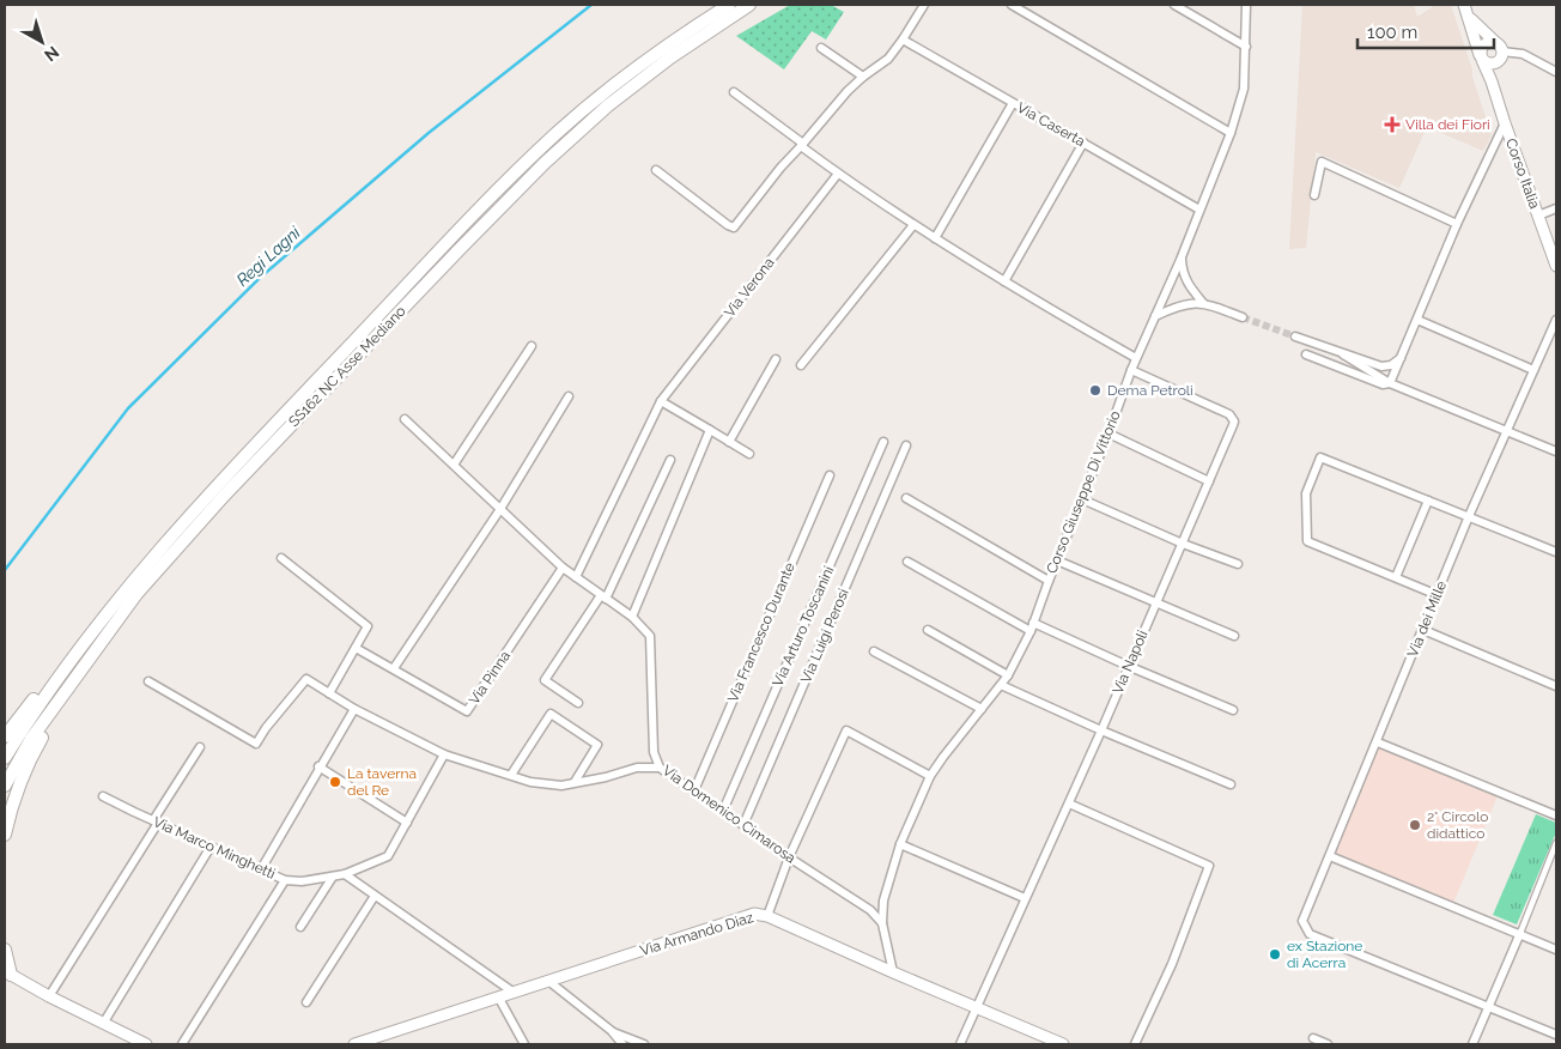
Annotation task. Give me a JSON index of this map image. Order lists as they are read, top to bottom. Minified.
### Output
{"streets":{"highway":["SS162 NC Asse Mediano"],"main road":["Corso Italia","Via Armando Diaz"],"street":["Via Caserta","Via Verona","Corso Giuseppe Di Vittorio","Via dei Mille","Via Arturo Toscanini","Via Francesco Durante","Via Luigi Perosi","Via Napoli","Via Pinna","Via Domenico Cimarosa","Via Marco Minghetti"]},"crossings":[["Via Caserta","Corso Giuseppe Di Vittorio"],["Via Verona","Via Domenico Cimarosa"],["Corso Giuseppe Di Vittorio","Via Napoli"],["Corso Giuseppe Di Vittorio","Via Domenico Cimarosa"],["Via Arturo Toscanini","Via Domenico Cimarosa"],["Via Francesco Durante","Via Domenico Cimarosa"],["Via Luigi Perosi","Via Domenico Cimarosa"],["Via Napoli","Via Armando Diaz"],["Via Pinna","Via Domenico Cimarosa"]],"water":["Regi Lagni"],"places":{"health":["Villa dei Fiori"],"other":["Dema Petroli","La taverna del Re","2° Circolo didattico","ex Stazione di Acerra"]},"scale_bar":"100 m","north":"bottom right"}
